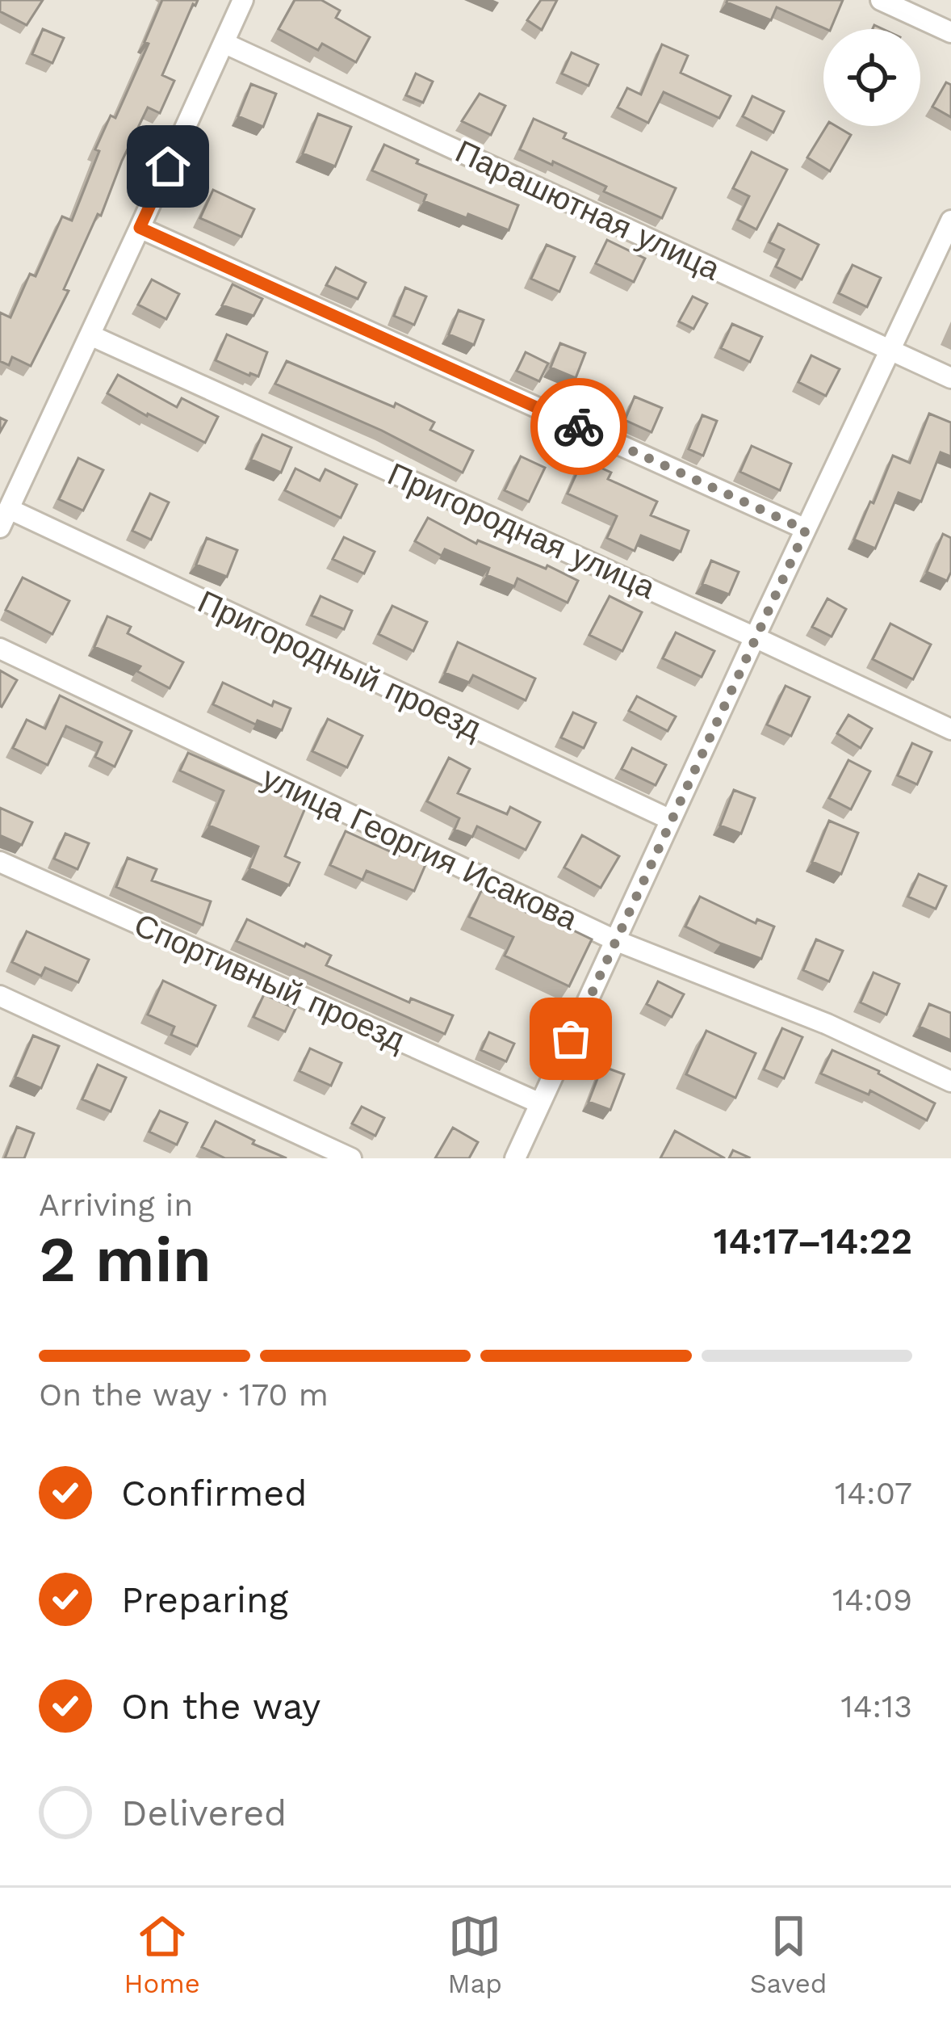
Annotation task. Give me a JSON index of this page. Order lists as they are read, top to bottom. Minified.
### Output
{"streets":{"street":["Парашютная улица","Пригородная улица","Пригородный проезд","улица Георгия Исакова","Спортивный проезд"]},"page":{"heading":["2 min","Arriving in","14:17–14:22"],"bar":"On the way · 170 m","list":[["Confirmed","14:07"],["Preparing","14:09"],["On the way","14:13"],"Delivered"],"tabs":["Home","Map","Saved"]}}
